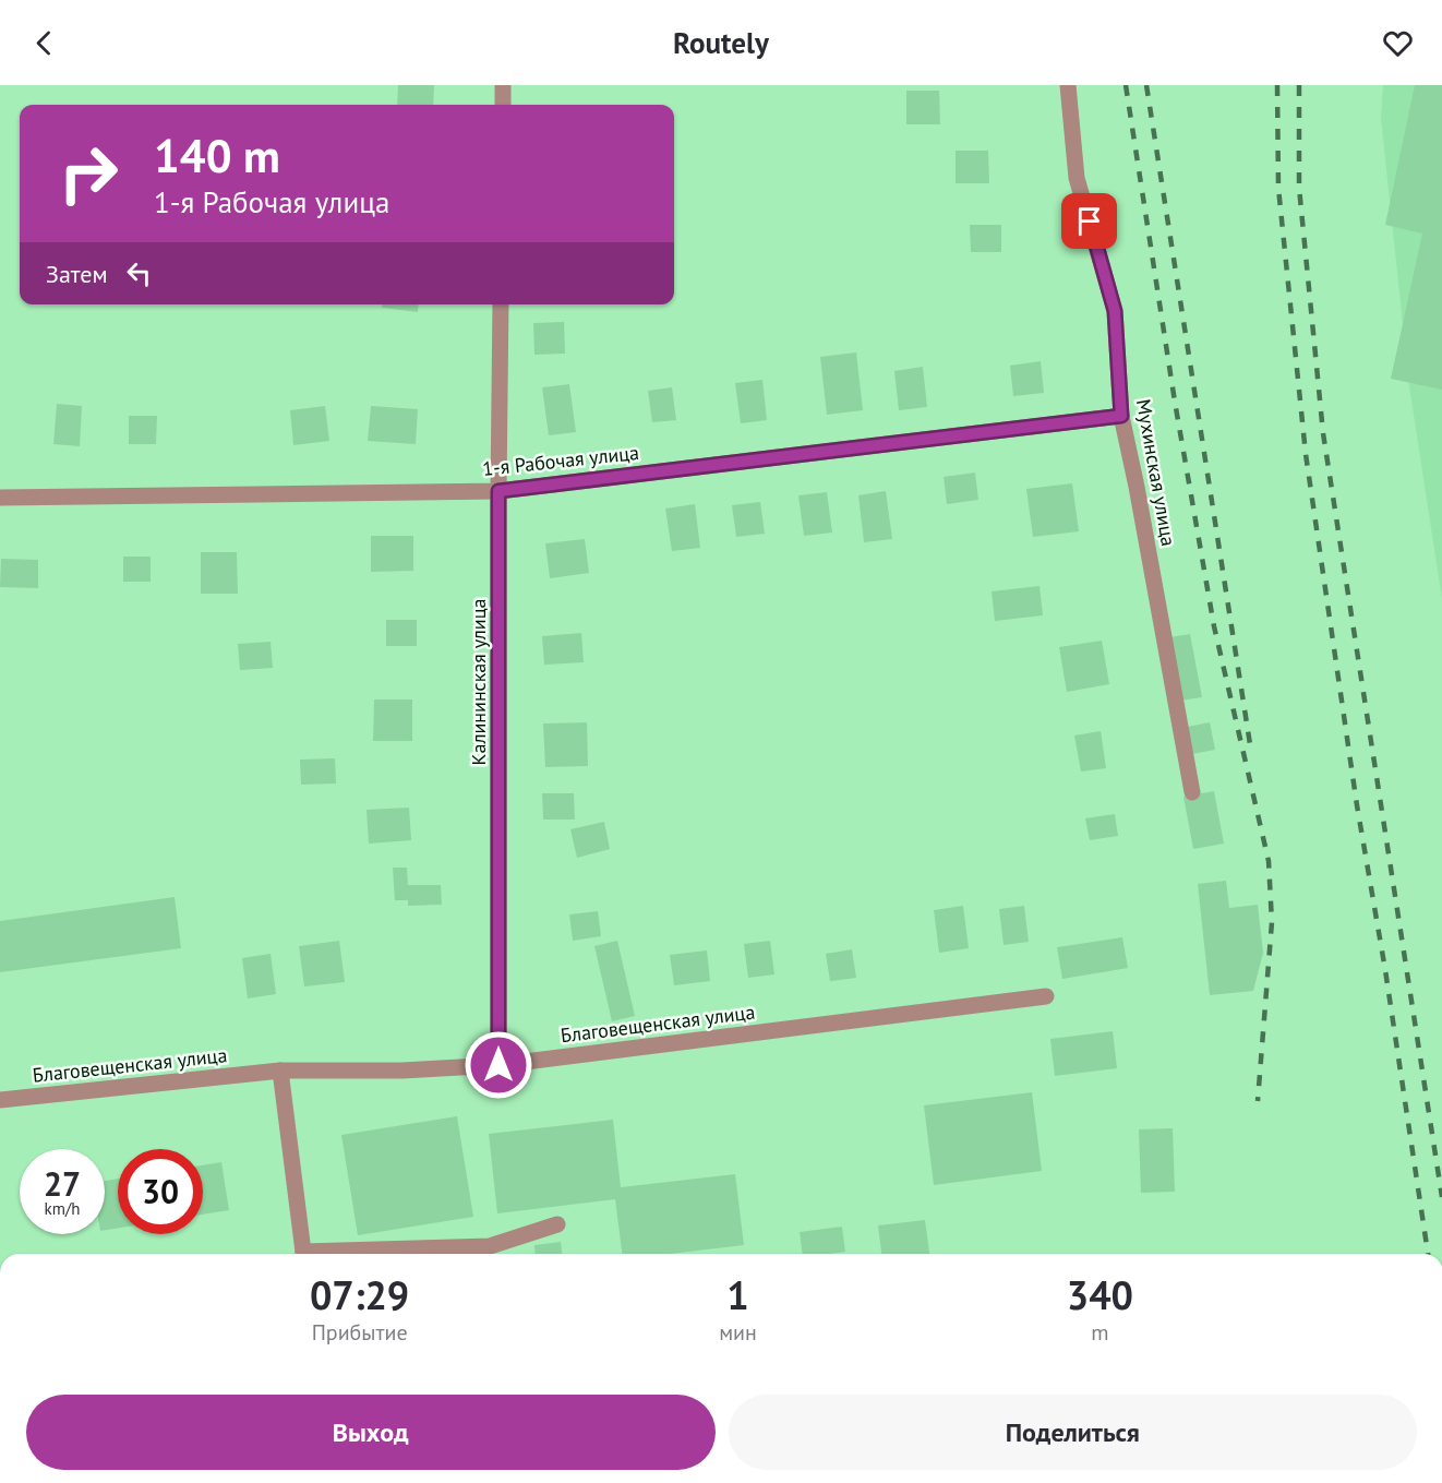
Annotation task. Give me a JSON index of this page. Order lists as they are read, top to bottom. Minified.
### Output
{"streets":{"street":["1-я Рабочая улица","Мухинская улица","Калининская улица","Благовещенская улица"]},"crossings":[["1-я Рабочая улица","Мухинская улица"],["1-я Рабочая улица","Калининская улица"],["Калининская улица","Благовещенская улица"]],"page":{"header":"Routely","turn":["140 m","1-я Рабочая улица"],"then":"Затем","speed":"27 km/h","limit":"30","eta":["07:29","Прибытие","1","мин","340","m"],"buttons":["Выход","Поделиться"]}}
